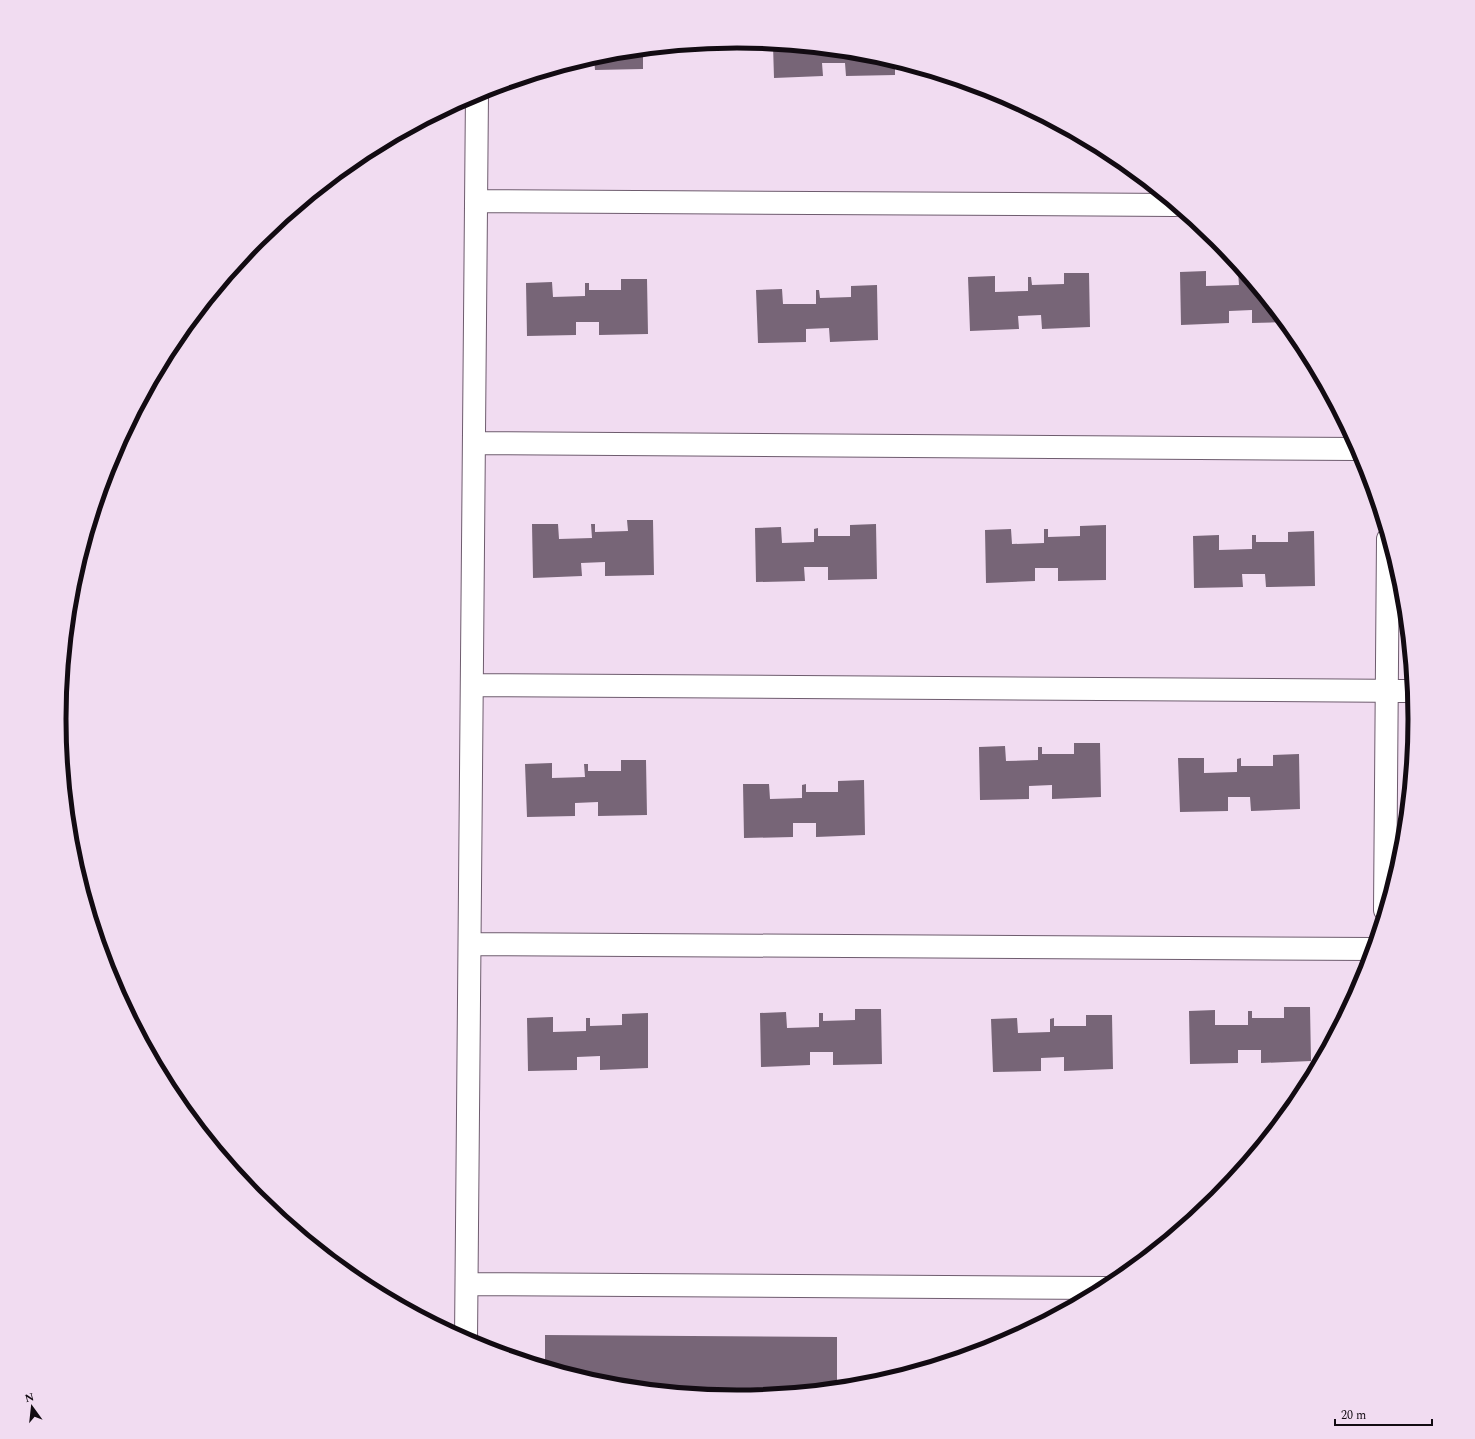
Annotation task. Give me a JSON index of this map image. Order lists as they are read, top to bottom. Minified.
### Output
{"scale_bar":"20 m","north":"top"}
